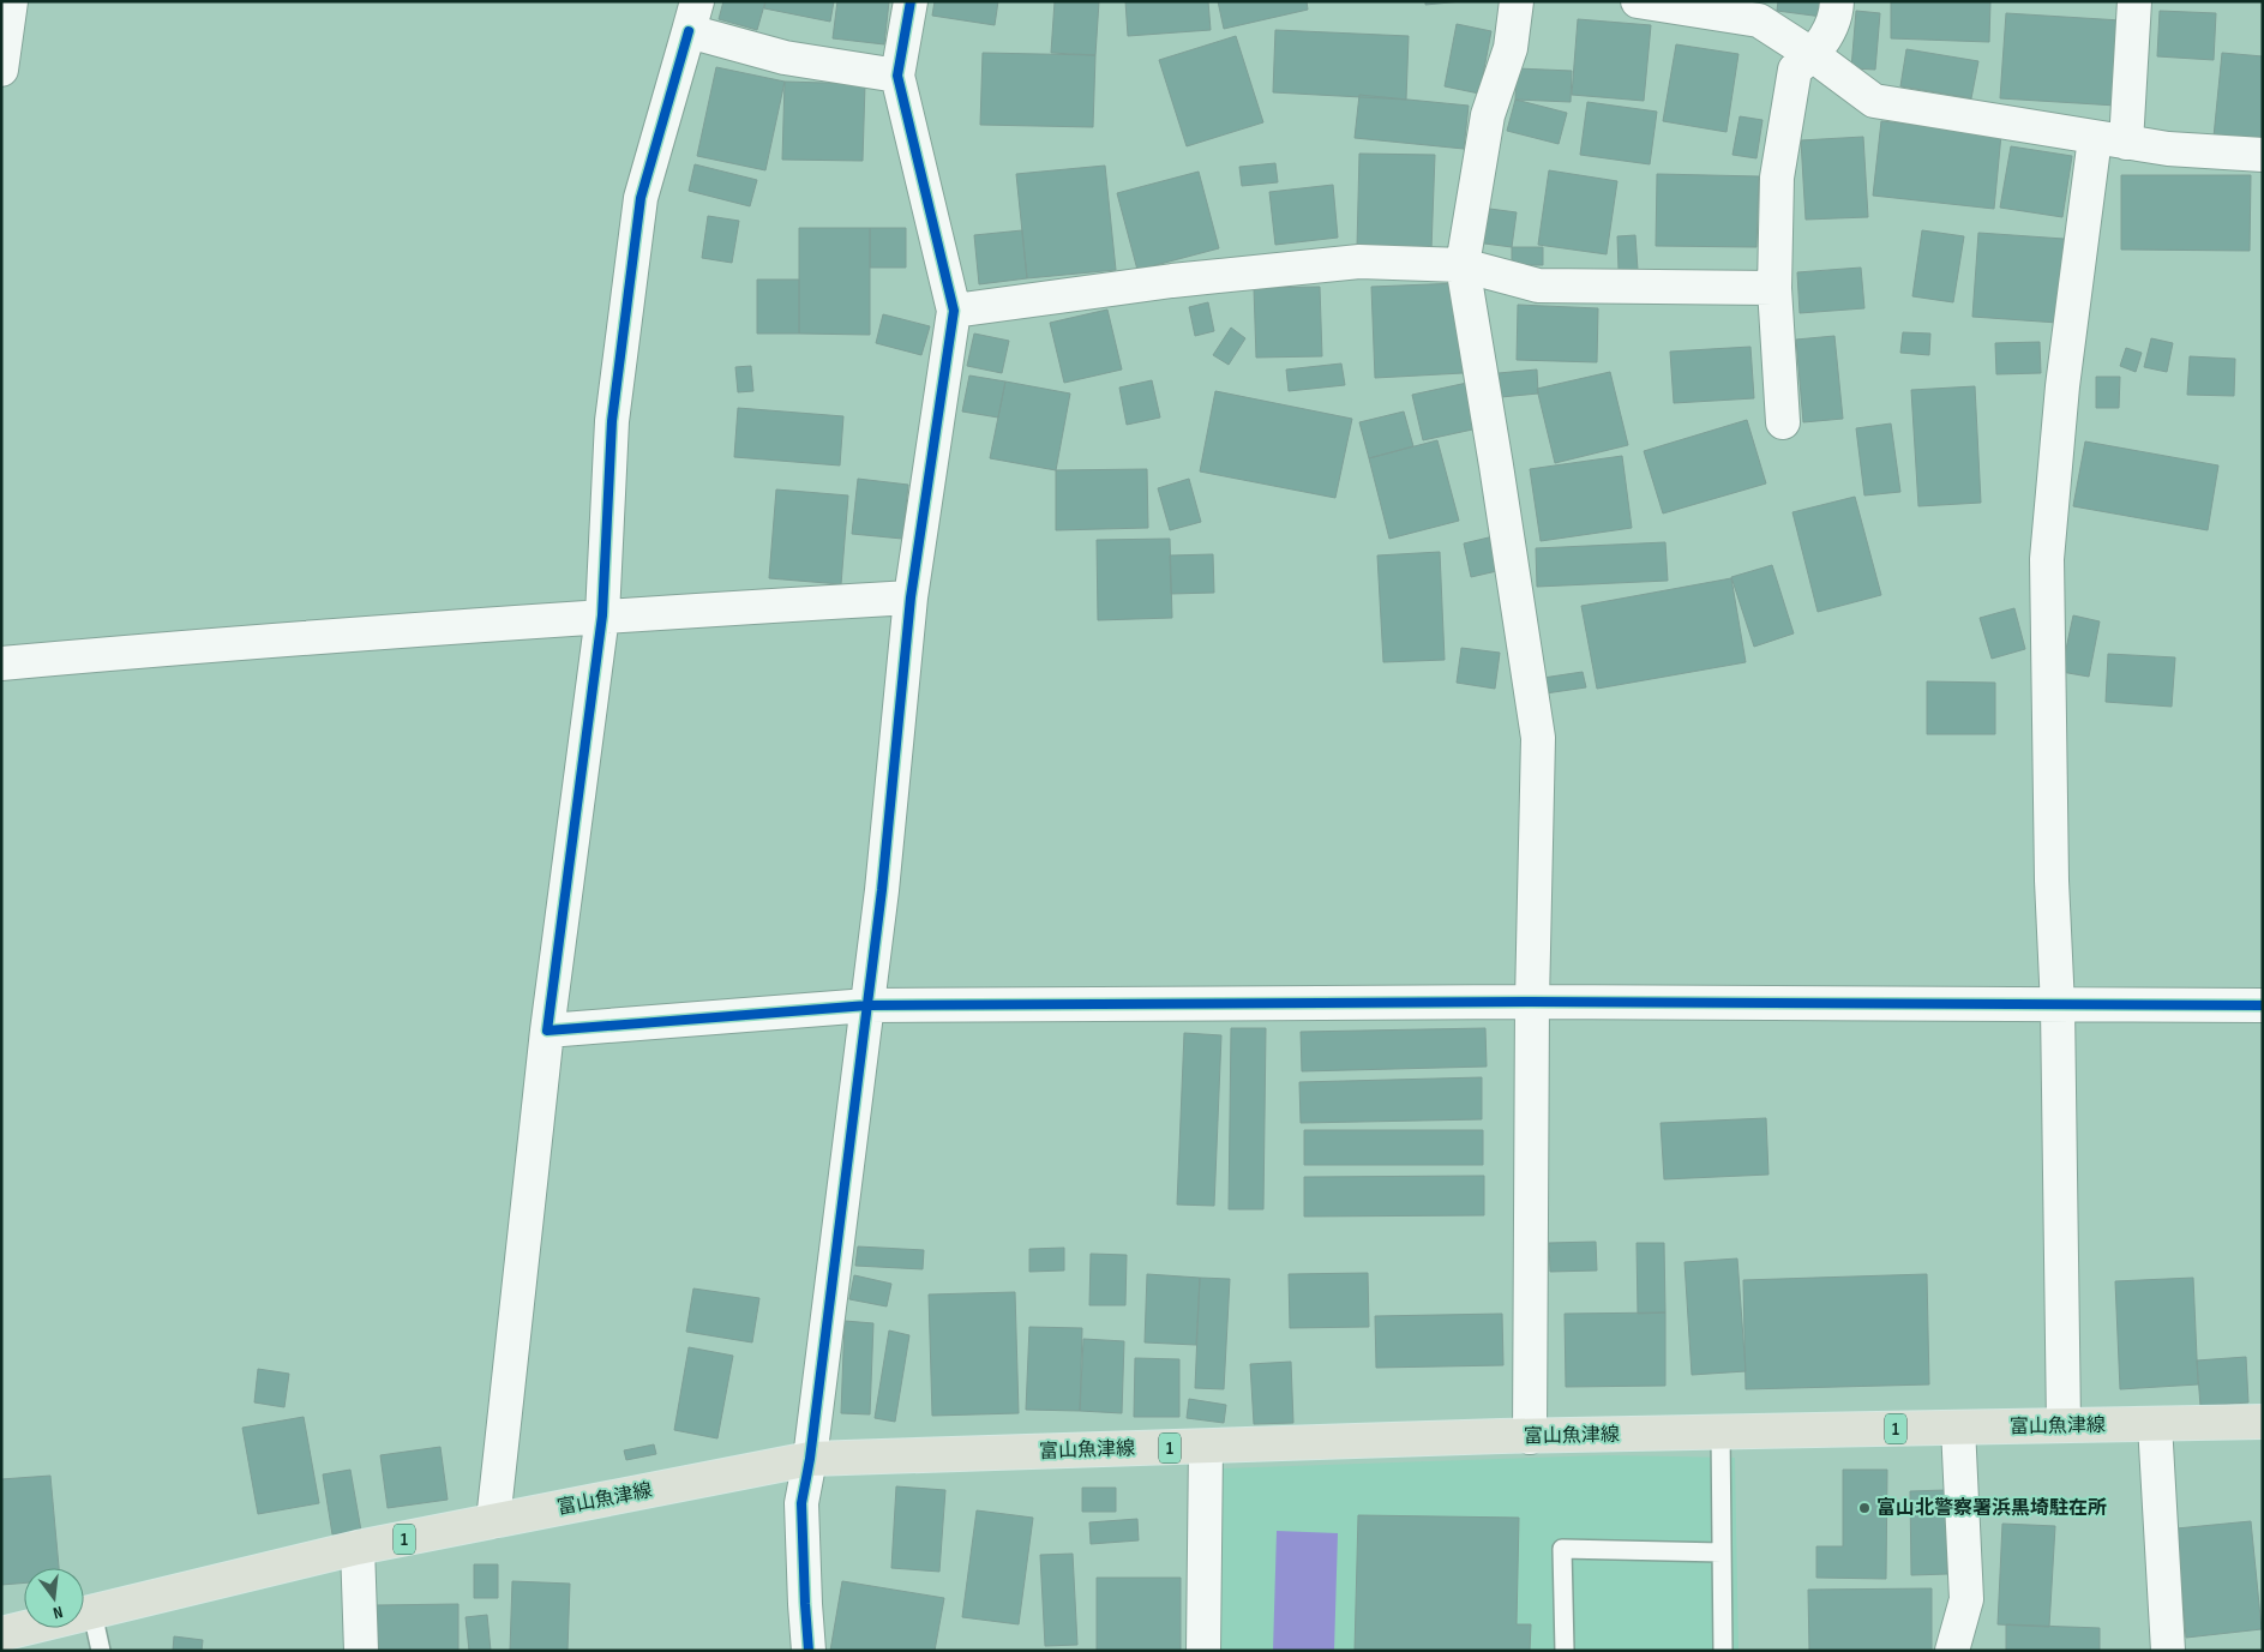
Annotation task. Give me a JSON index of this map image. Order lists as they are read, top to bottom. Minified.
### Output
{"streets":{"main road":["富山魚津線","1"]},"places":["富山北警察署浜黒埼駐在所"],"north":"bottom"}
